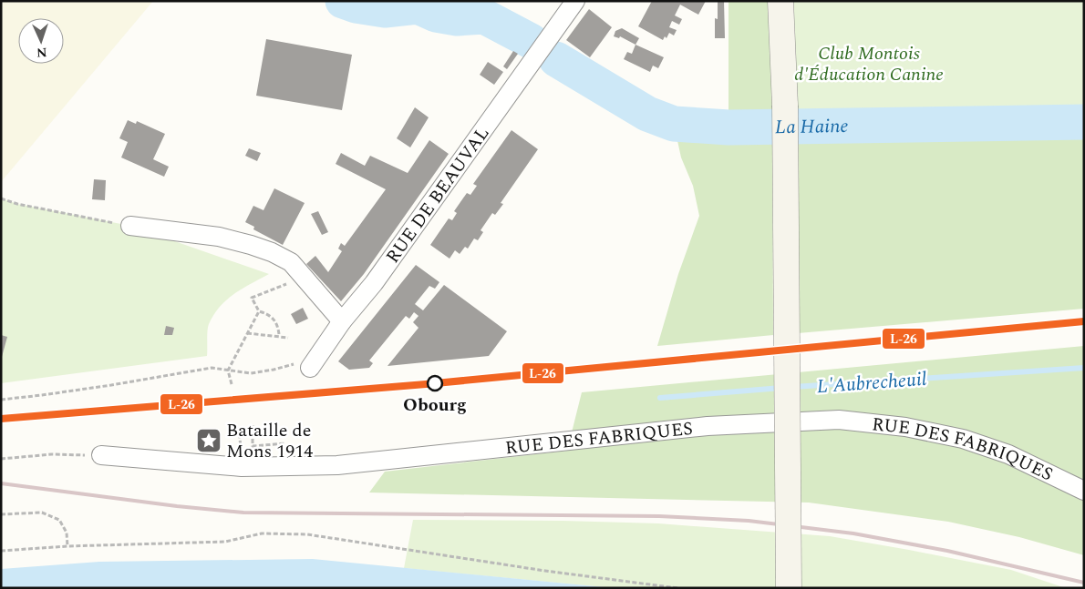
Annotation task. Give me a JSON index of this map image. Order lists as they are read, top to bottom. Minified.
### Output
{"streets":{"street":["RUE DE BEAUVAL","RUE DES FABRIQUES"]},"water":["La Haine","L'Aubrecheuil"],"parks":["Club Montois d'Éducation Canine"],"places":{"other":["Obourg"],"place":["Bataille de Mons 1914"]},"lines":["transit line L-26"],"north":"bottom"}
